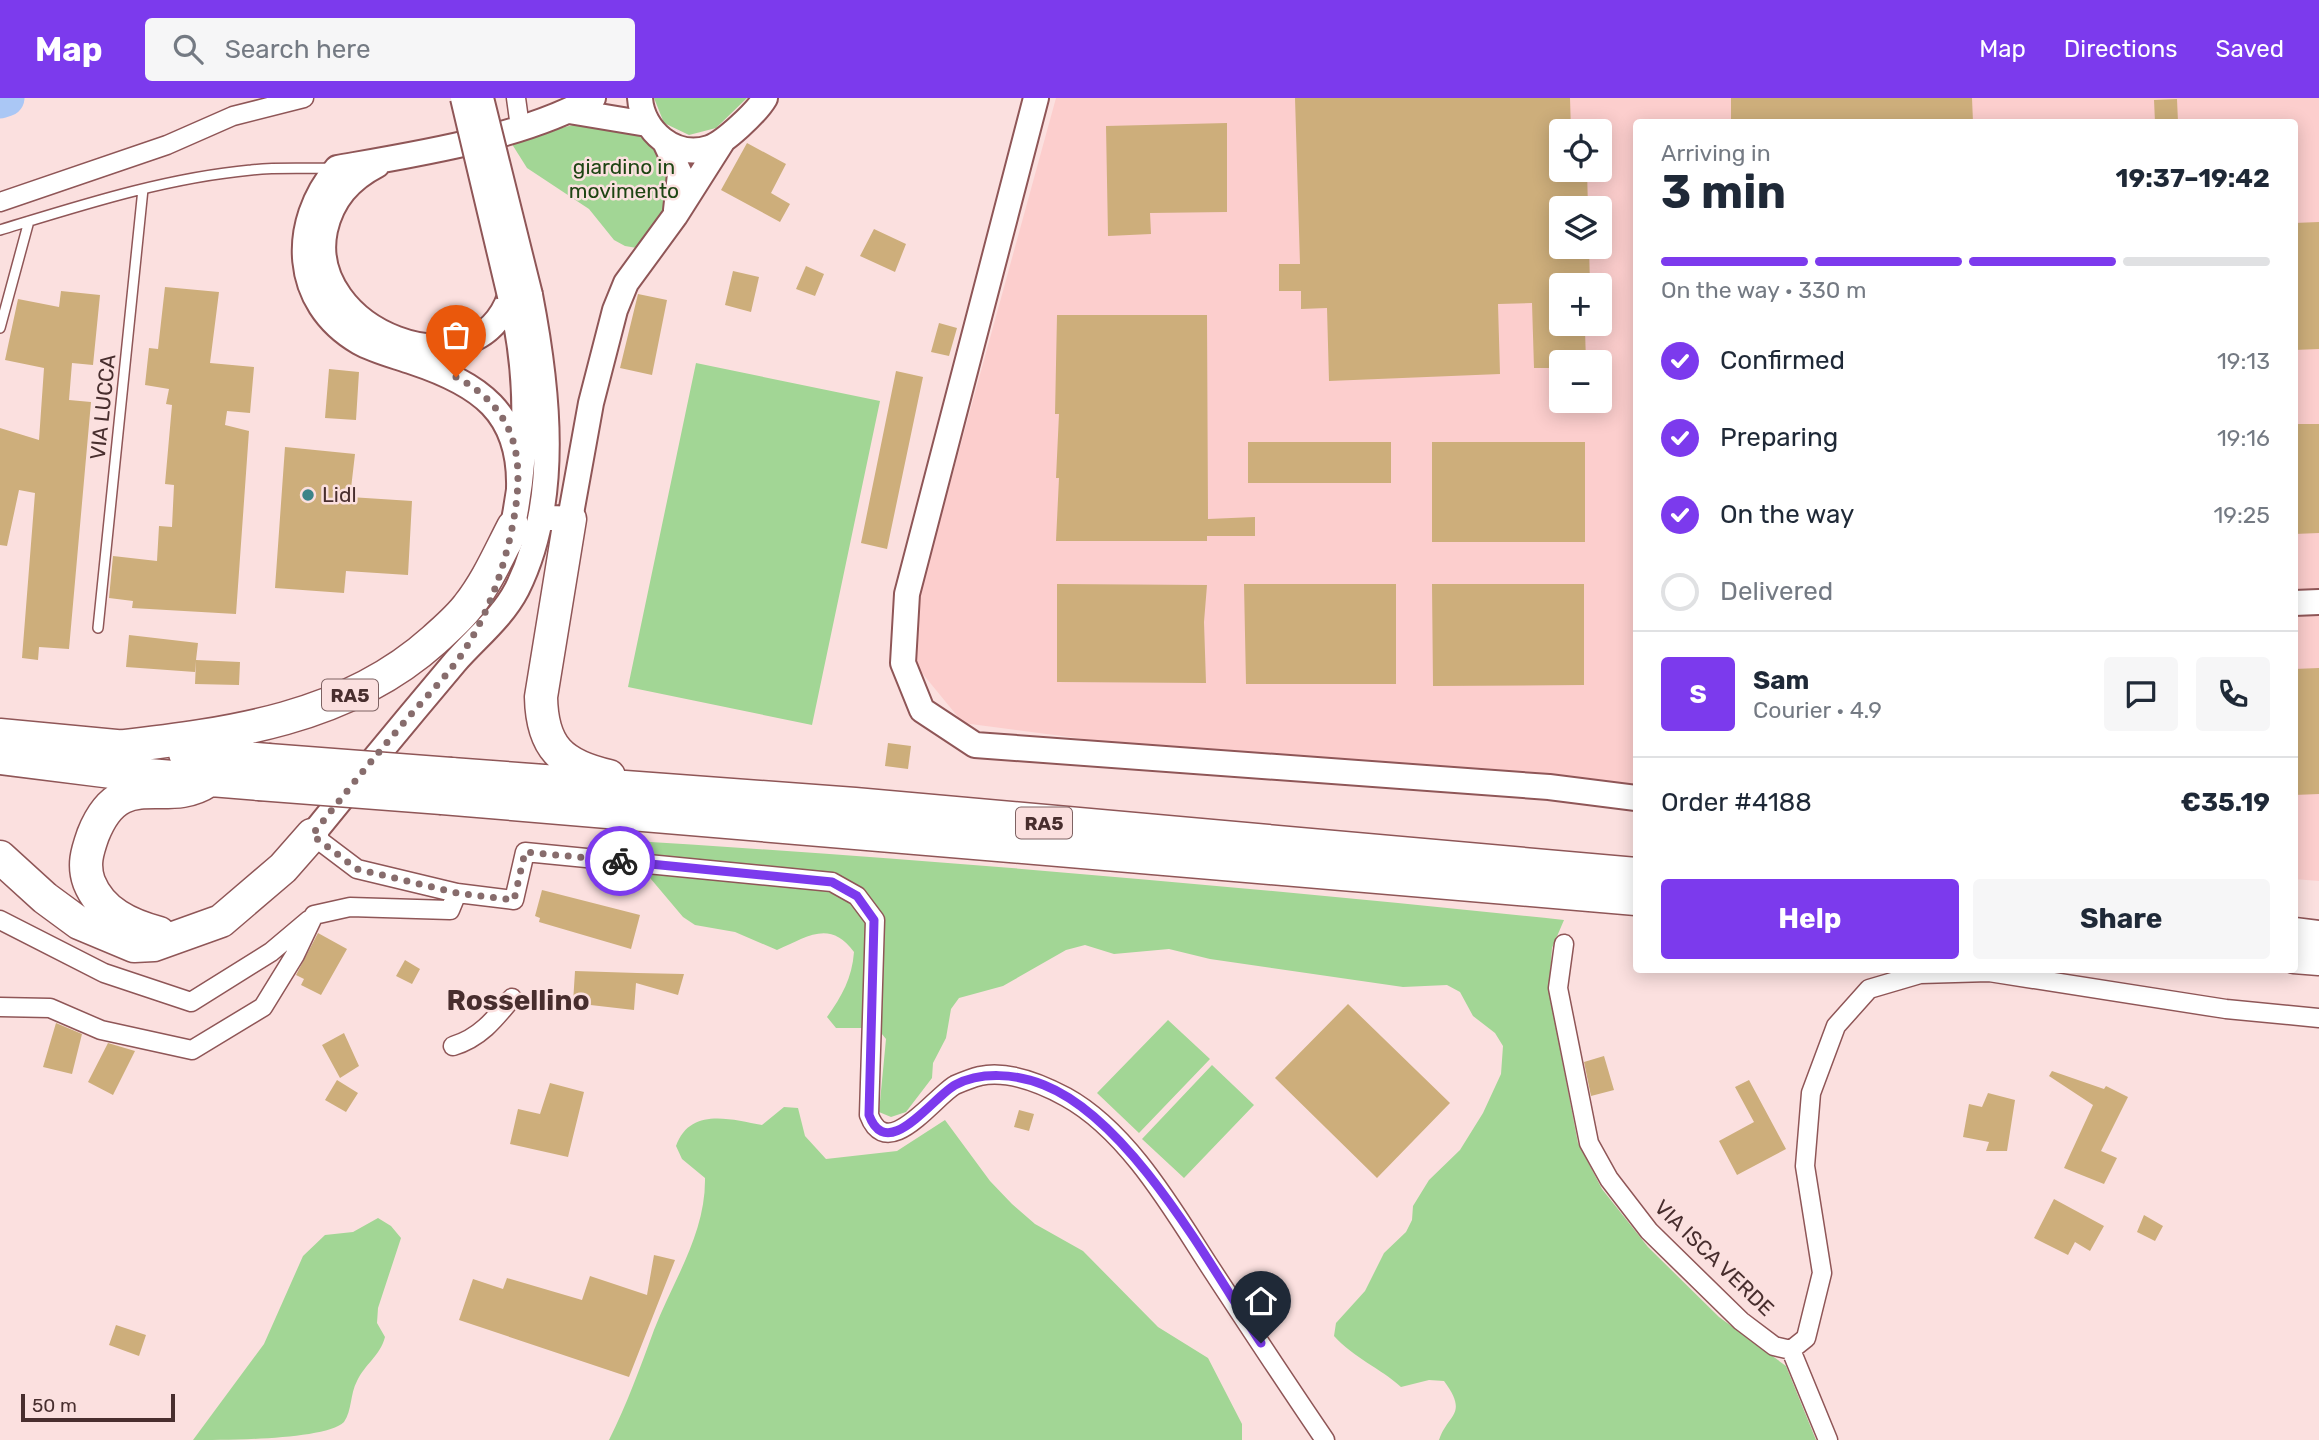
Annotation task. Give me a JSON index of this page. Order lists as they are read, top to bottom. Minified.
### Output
{"streets":{"highway":["RA5"],"street":["VIA ISCA VERDE"],"lane":["VIA LUCCA"]},"districts":["Rossellino"],"parks":["giardino in movimento"],"places":["Lidl"],"scale_bar":"50 m","page":{"header":"Map","search":"Search here","nav":["Map","Directions","Saved"],"map_buttons":["+","−"],"heading":["3 min","Arriving in","19:37–19:42"],"panel":["Sam","Courier · 4.9","Order #4188","€35.19"],"bar":"On the way · 330 m","list":[["Confirmed","19:13"],["Preparing","19:16"],["On the way","19:25"],"Delivered"],"round":"S","buttons":["Help","Share"],"scale":"50 m"}}
